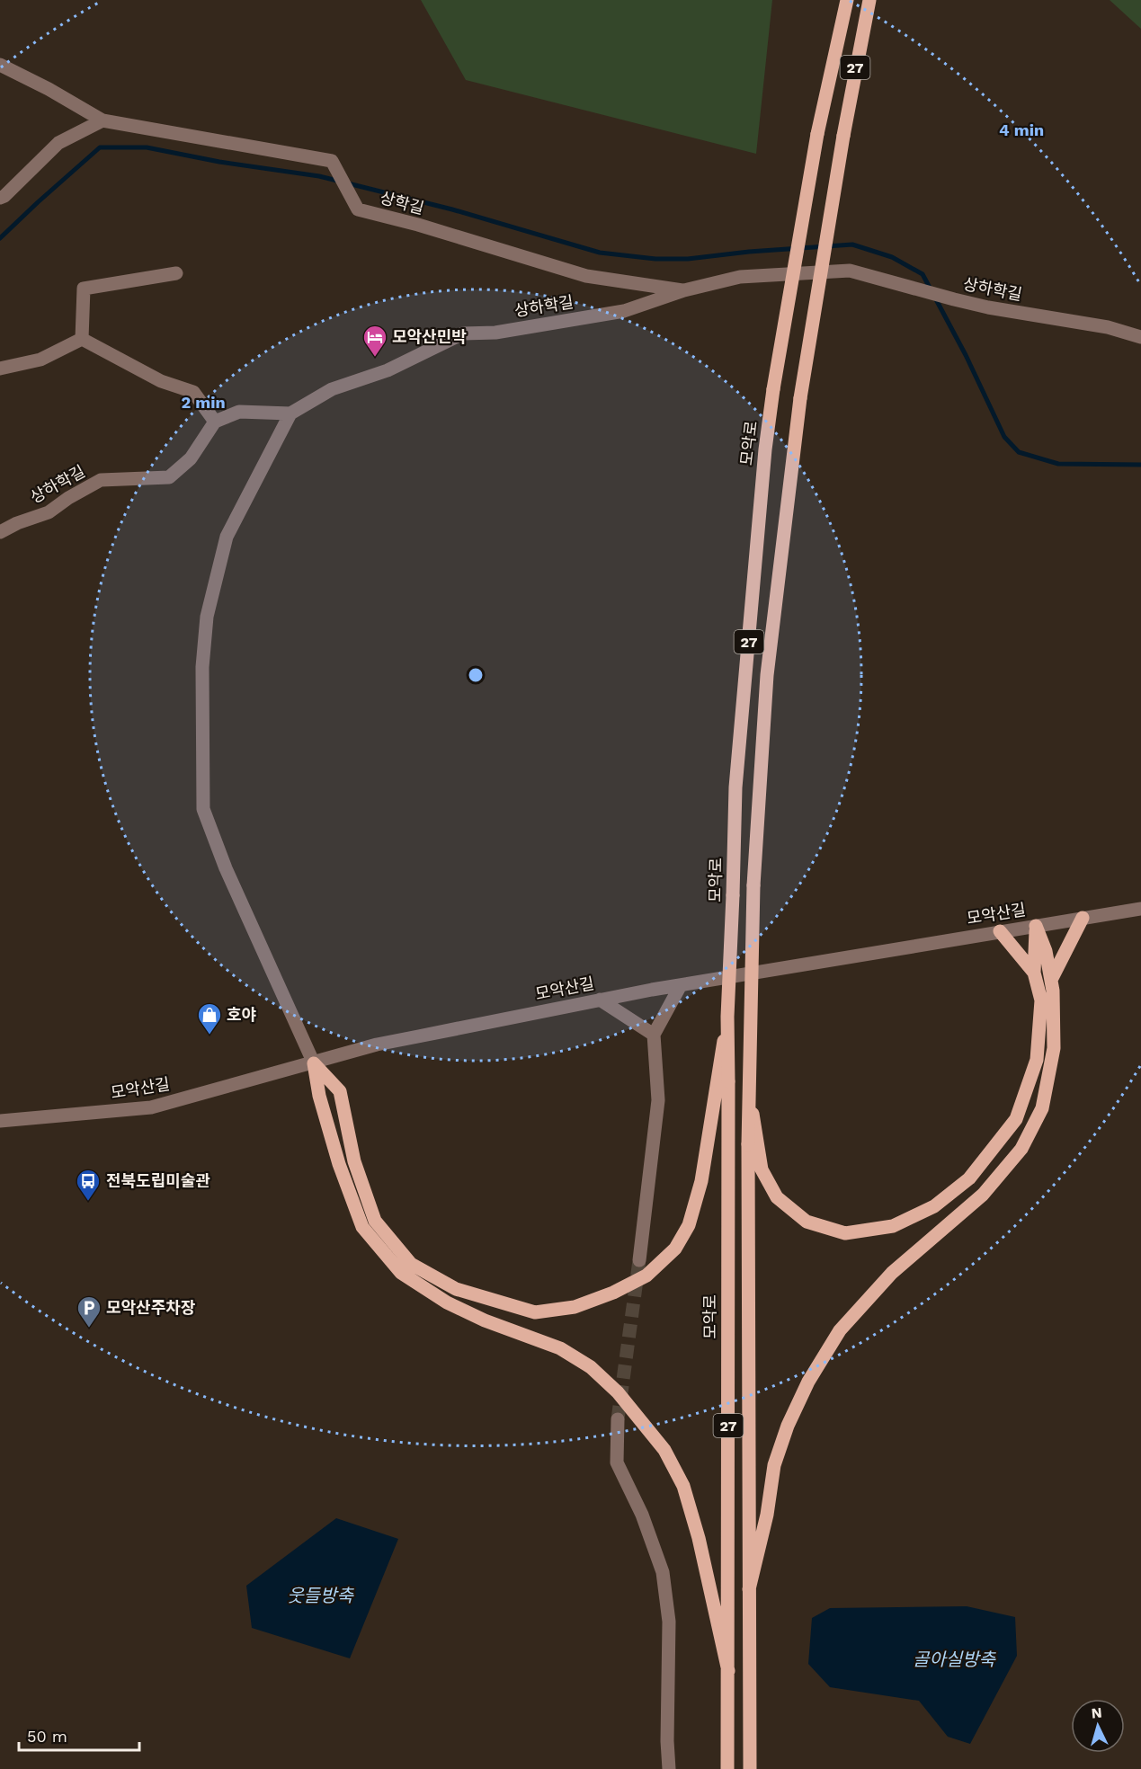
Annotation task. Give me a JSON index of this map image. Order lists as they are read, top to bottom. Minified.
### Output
{"streets":{"main road":["27","모악로"],"street":["상학길","상하학길","모악산길"]},"crossings":[["상학길","상하학길"]],"water":["웃들방축","골아실방축"],"places":{"hotel":["모악산민박"],"shop":["호야"],"bus stop":["전북도립미술관"],"parking":["모악산주차장"]},"scale_bar":"50 m","north":"top","rings":["4 min","2 min"]}
